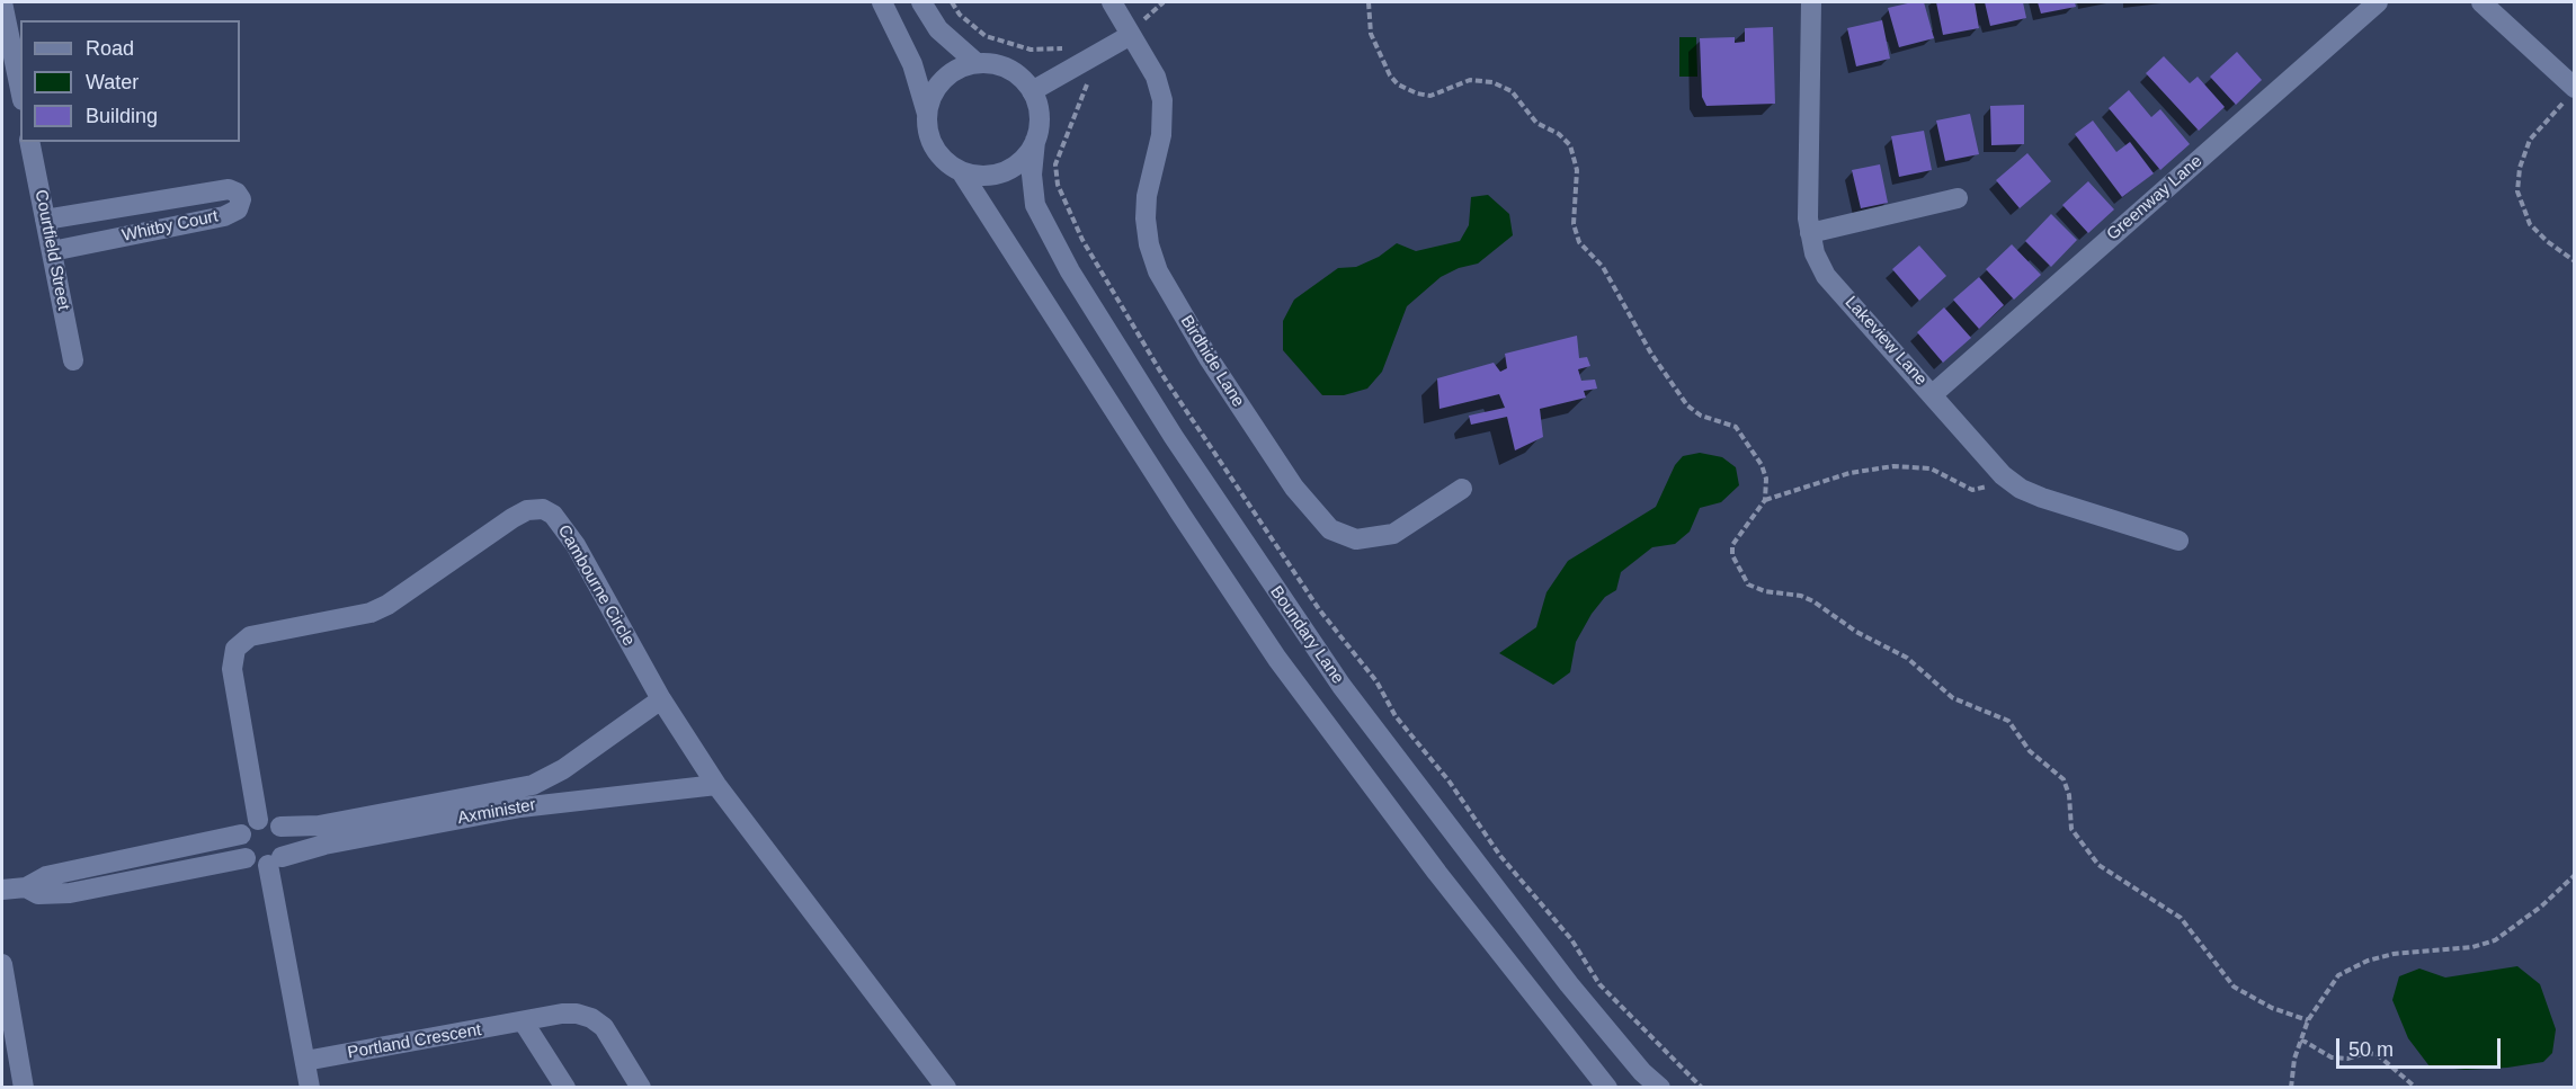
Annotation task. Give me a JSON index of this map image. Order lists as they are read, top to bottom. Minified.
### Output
{"streets":{"street":["Greenway Lane","Whitby Court","Courtfield Street","Lakeview Lane","Birdhide Lane","Cambourne Circle","Boundary Lane","Axminister","Portland Crescent"]},"crossings":[["Greenway Lane","Lakeview Lane"],["Whitby Court","Courtfield Street"],["Cambourne Circle","Axminister"]],"legend":["Road","Water","Building"],"scale_bar":"50 m"}
